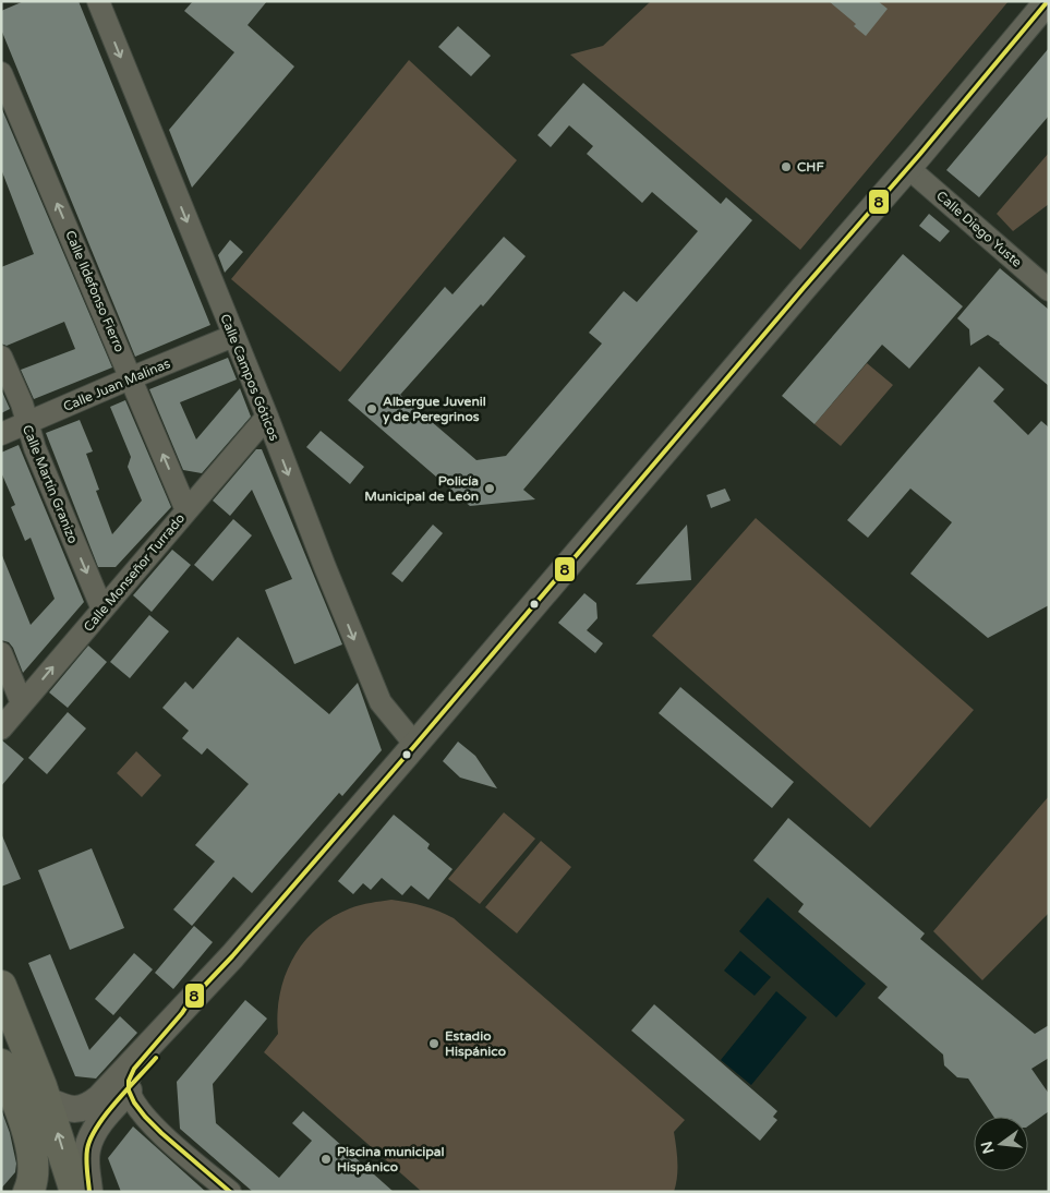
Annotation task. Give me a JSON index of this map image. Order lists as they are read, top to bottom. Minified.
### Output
{"streets":{"street":["Calle Diego Yuste","Calle Ildefonso Fierro","Calle Campos Góticos","Calle Juan Malinas","Calle Martín Granizo","Calle Monseñor Turrado"]},"crossings":[["Calle Ildefonso Fierro","Calle Juan Malinas"],["Calle Ildefonso Fierro","Calle Monseñor Turrado"],["Calle Campos Góticos","Calle Juan Malinas"],["Calle Campos Góticos","Calle Monseñor Turrado"],["Calle Juan Malinas","Calle Martín Granizo"],["Calle Martín Granizo","Calle Monseñor Turrado"]],"one_way":["Calle Ildefonso Fierro","Calle Campos Góticos","Calle Martín Granizo"],"places":["CHF","Albergue Juvenil y de Peregrinos","Policía Municipal de León","Estadio Hispánico","Piscina municipal Hispánico"],"lines":["transit line 8"],"north":"left"}
